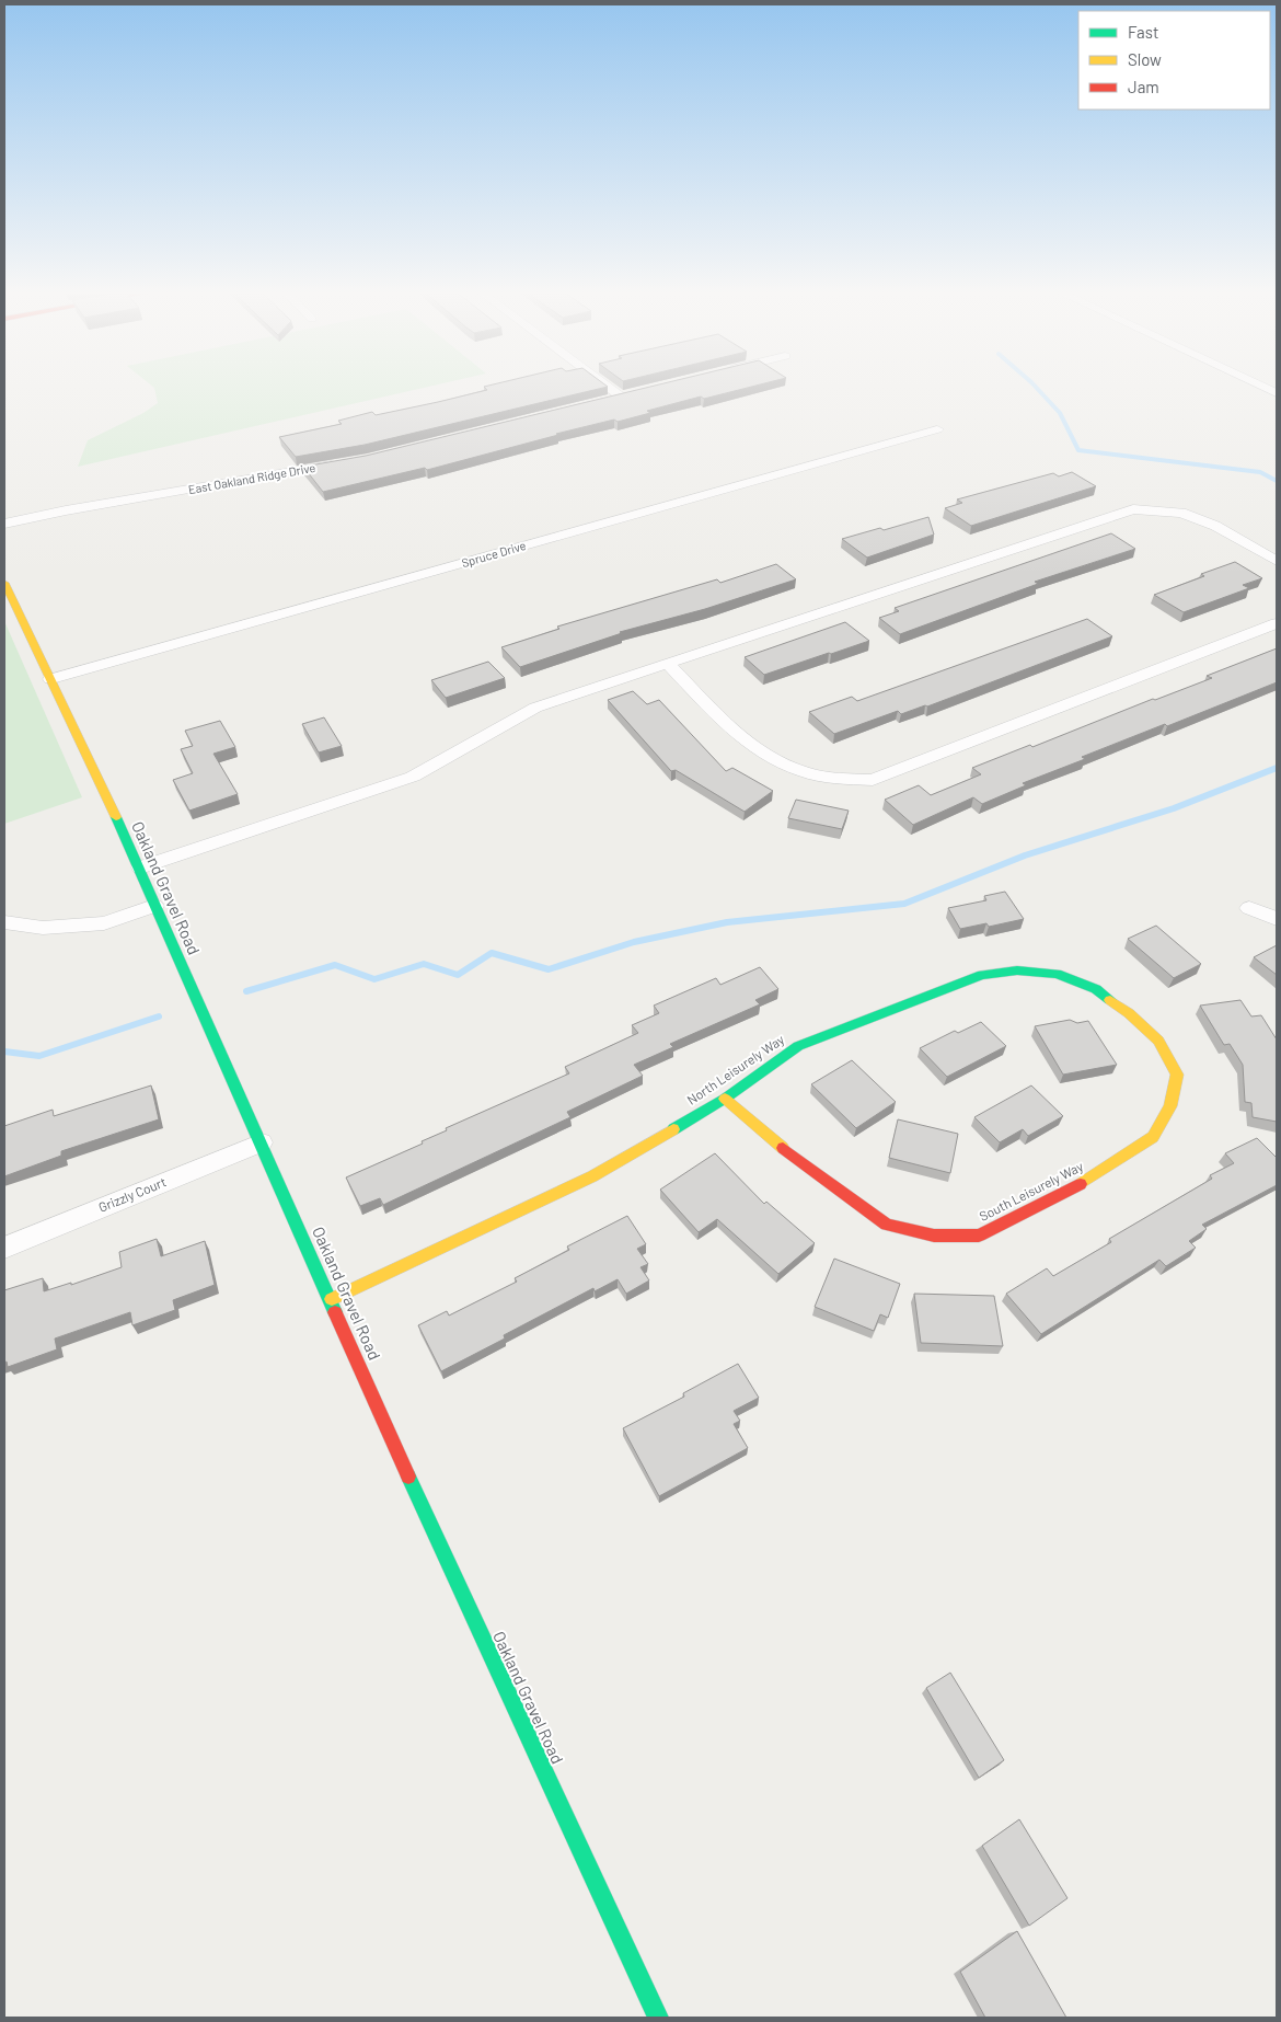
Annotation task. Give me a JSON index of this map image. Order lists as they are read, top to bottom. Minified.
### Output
{"streets":{"street":["East Oakland Ridge Drive","Spruce Drive","Oakland Gravel Road","North Leisurely Way","South Leisurely Way","Grizzly Court"]},"crossings":[["Spruce Drive","Oakland Gravel Road"],["Oakland Gravel Road","North Leisurely Way"],["Oakland Gravel Road","Grizzly Court"],["North Leisurely Way","South Leisurely Way"]],"legend":["Fast","Slow","Jam"]}
